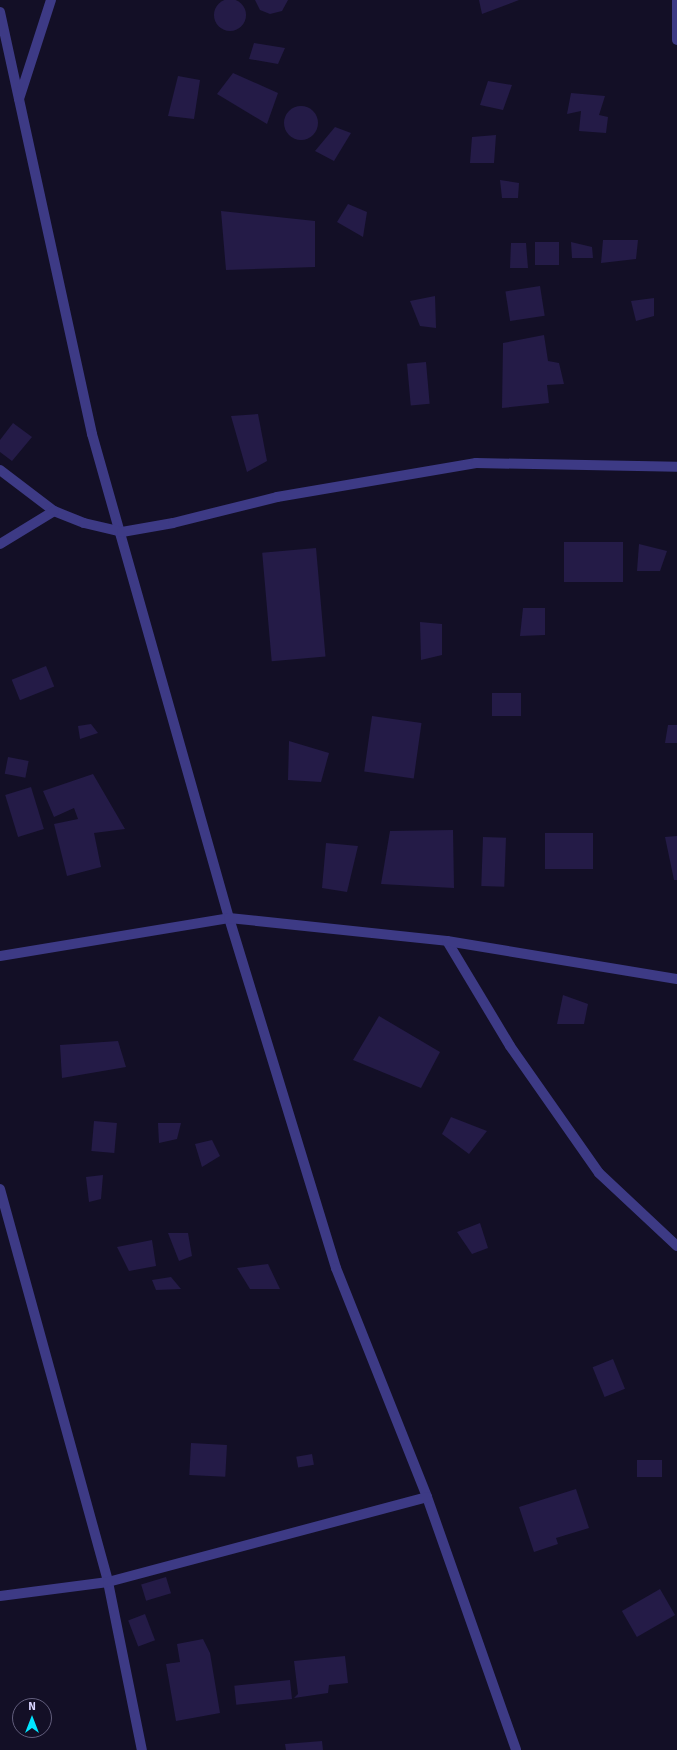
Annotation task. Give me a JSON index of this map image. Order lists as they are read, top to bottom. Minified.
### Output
{"north":"top"}
